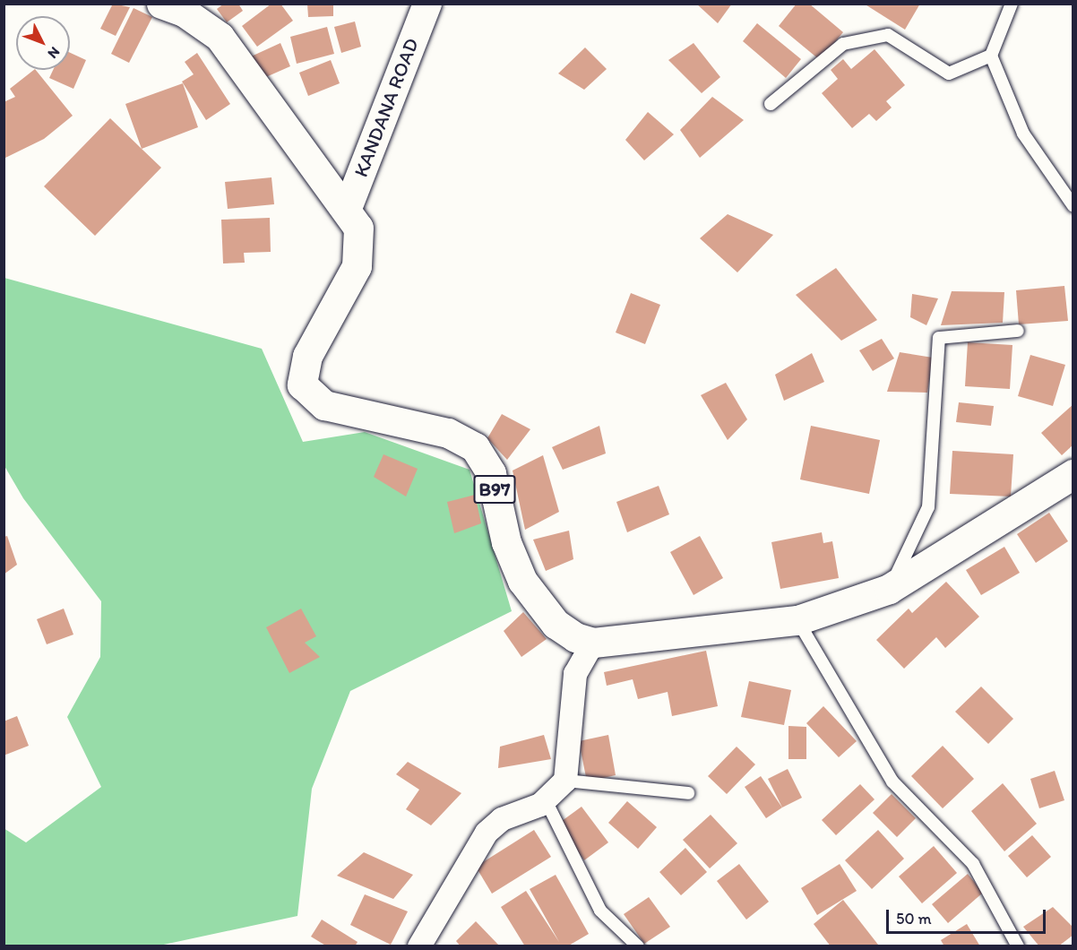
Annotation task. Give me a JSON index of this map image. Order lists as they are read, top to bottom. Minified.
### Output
{"streets":{"main road":["B97"],"street":["KANDANA ROAD"]},"crossings":[["KANDANA ROAD","B97"]],"scale_bar":"50 m","north":"bottom right"}
